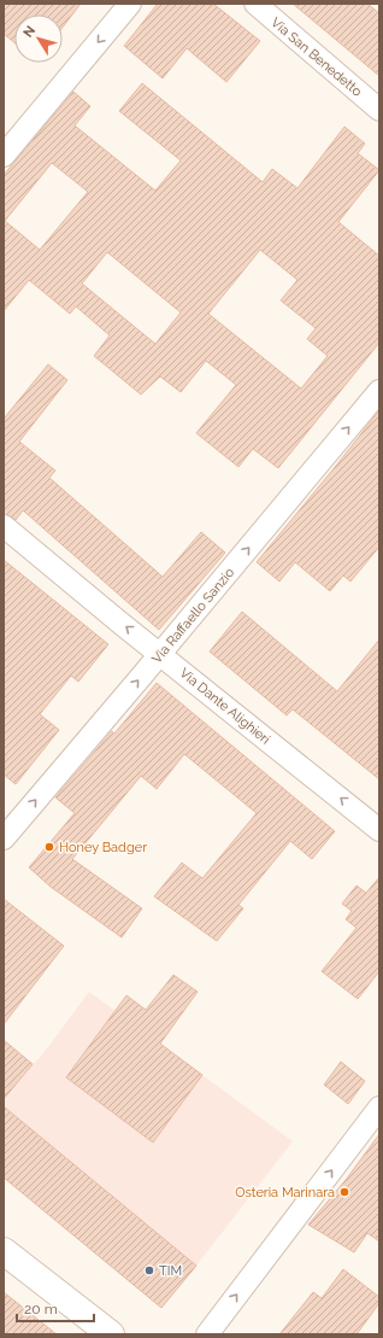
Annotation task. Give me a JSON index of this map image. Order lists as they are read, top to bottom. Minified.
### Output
{"streets":{"street":["Via San Benedetto","Via Raffaello Sanzio","Via Dante Alighieri"]},"crossings":[["Via Raffaello Sanzio","Via Dante Alighieri"]],"one_way":["Via Raffaello Sanzio","Via Dante Alighieri"],"places":["Honey Badger","Osteria Marinara","TIM"],"scale_bar":"20 m","north":"top left"}
